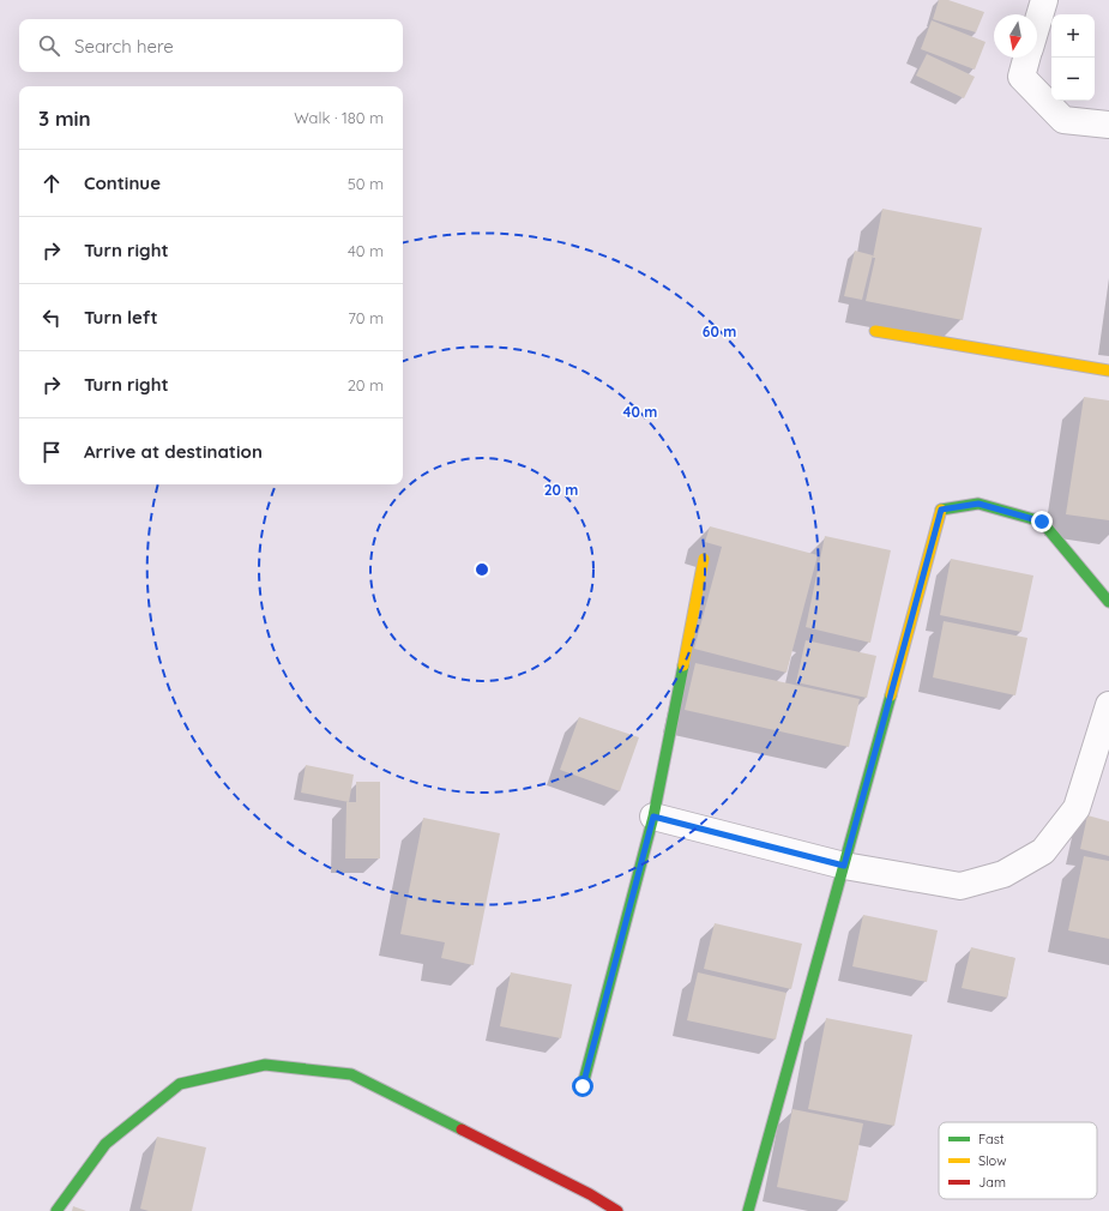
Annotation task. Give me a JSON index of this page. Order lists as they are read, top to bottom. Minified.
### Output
{"legend":["Fast","Slow","Jam"],"north":"bottom","page":{"map_buttons":["+","−"],"search":"Search here","heading":["3 min","Walk · 180 m"],"list":[["Continue","50 m"],["Turn right","40 m"],["Turn left","70 m"],["Turn right","20 m"],"Arrive at destination"]},"rings":["60 m","40 m","20 m"]}
